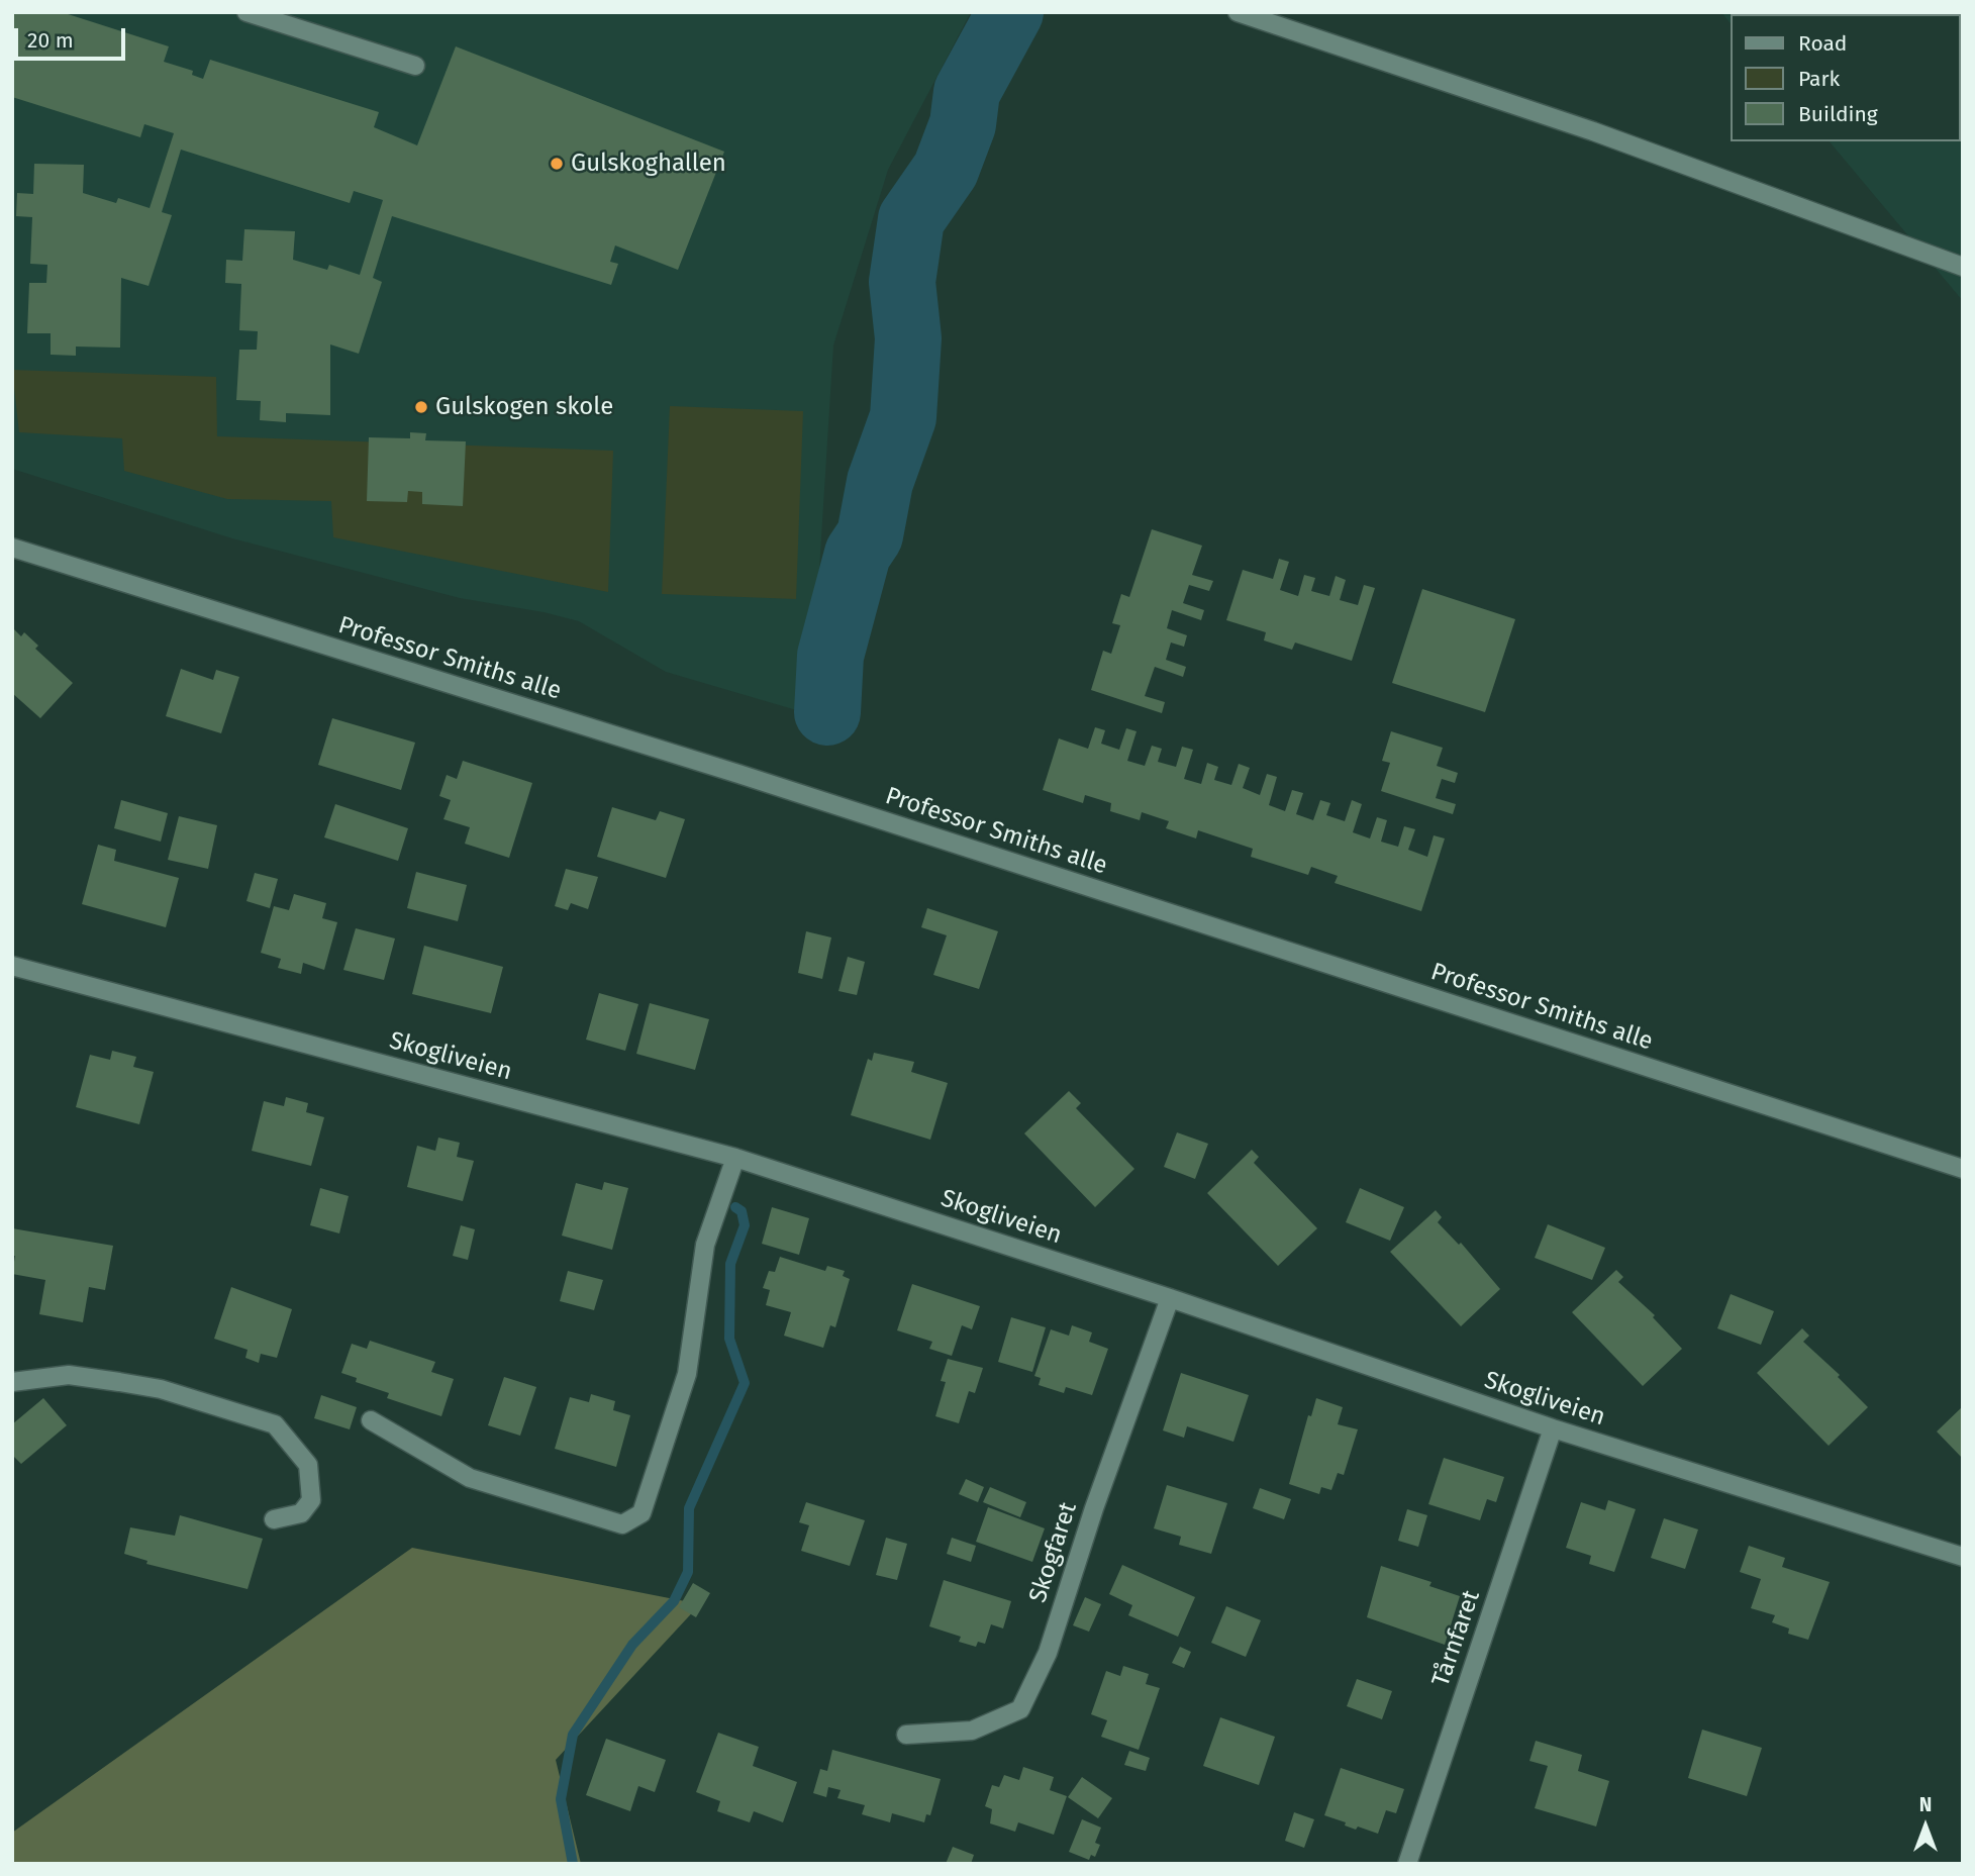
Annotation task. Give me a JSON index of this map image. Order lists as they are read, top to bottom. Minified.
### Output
{"streets":{"street":["Professor Smiths alle","Skogliveien","Skogfaret","Tårnfaret"]},"crossings":[["Skogliveien","Skogfaret"],["Skogliveien","Tårnfaret"]],"places":["Gulskoghallen","Gulskogen skole"],"legend":["Road","Park","Building"],"scale_bar":"20 m","north":"top"}
